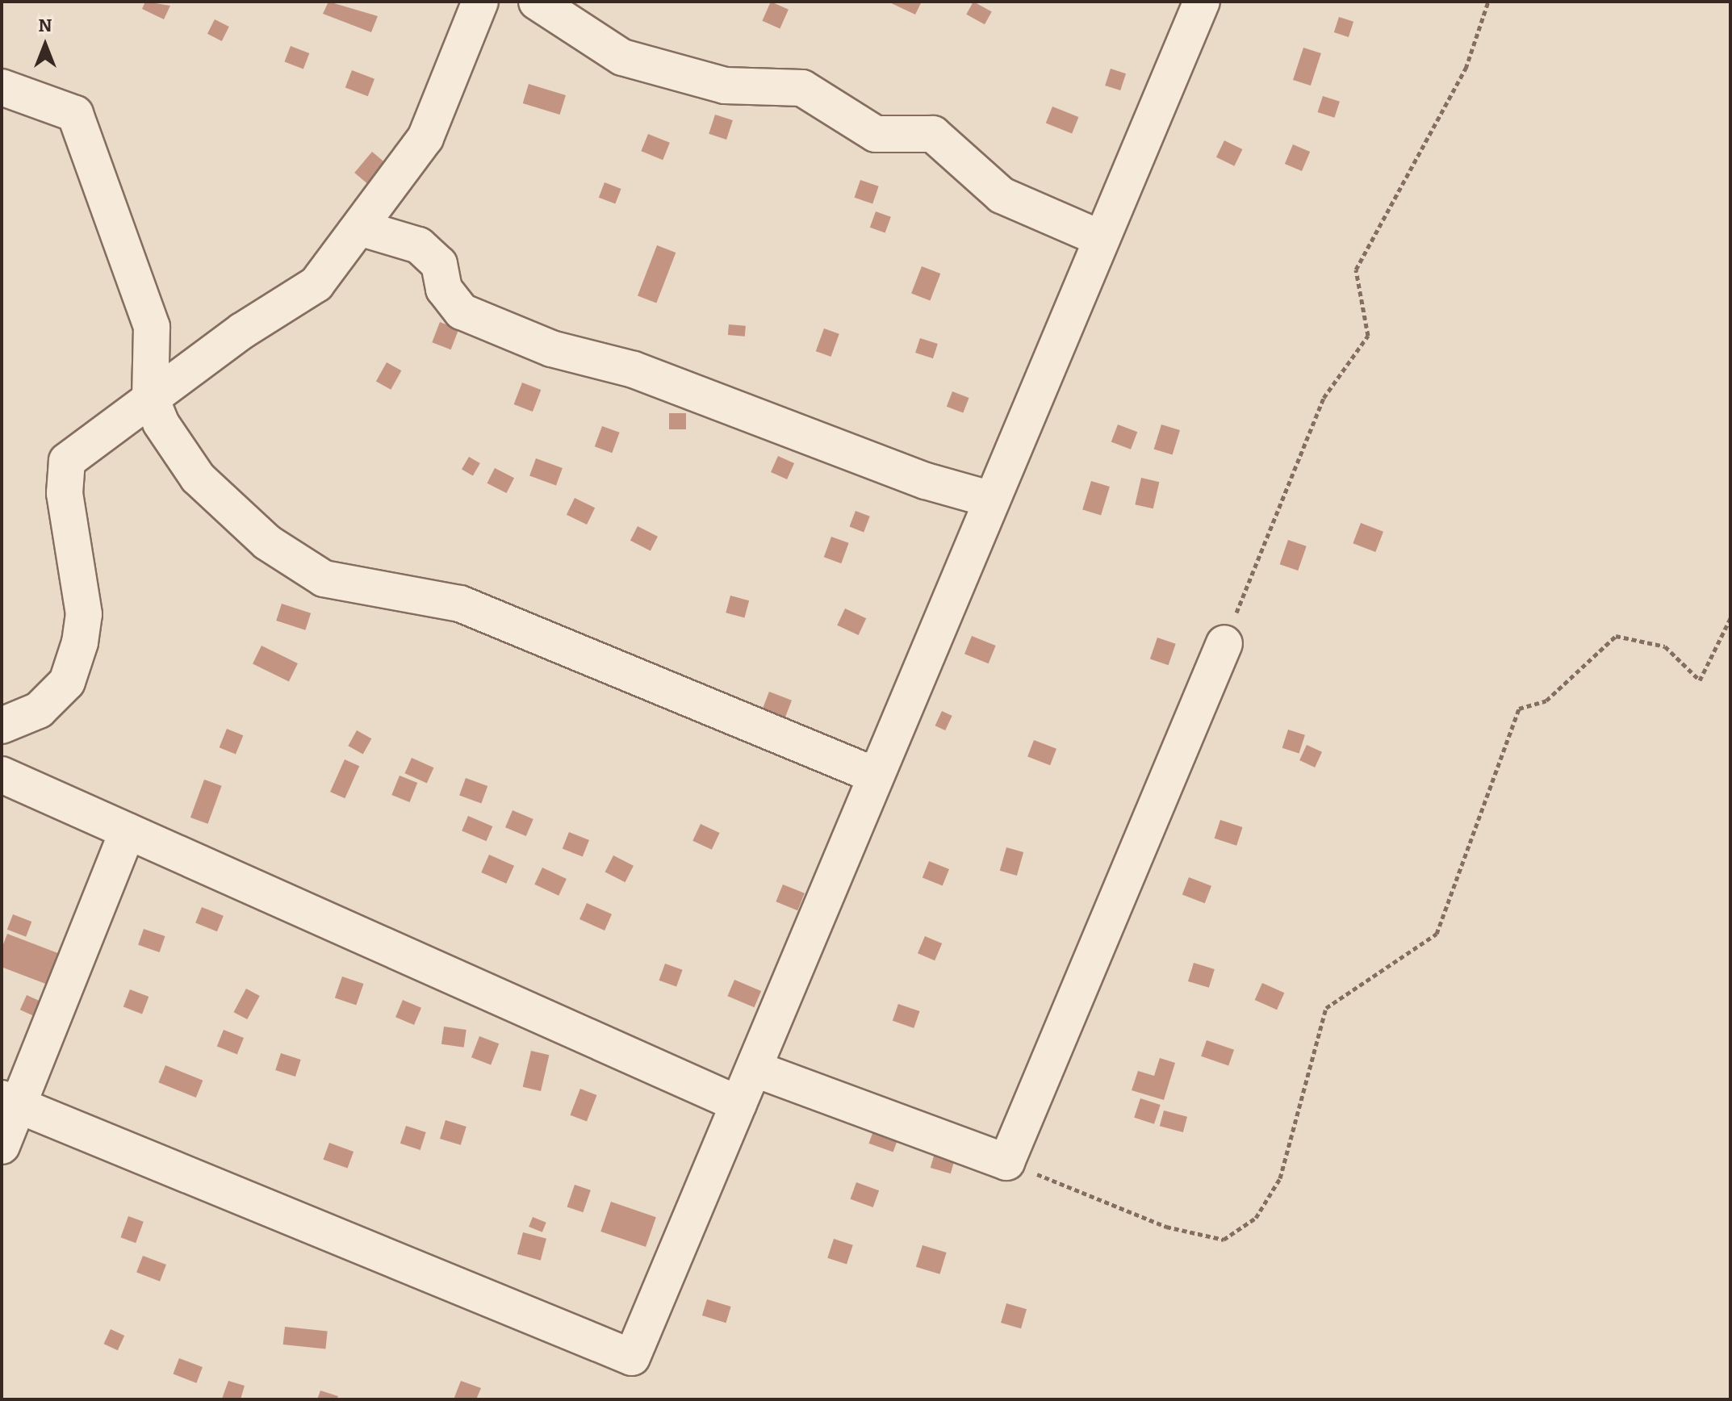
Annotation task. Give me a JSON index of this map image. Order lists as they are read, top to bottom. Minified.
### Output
{"north":"top"}
